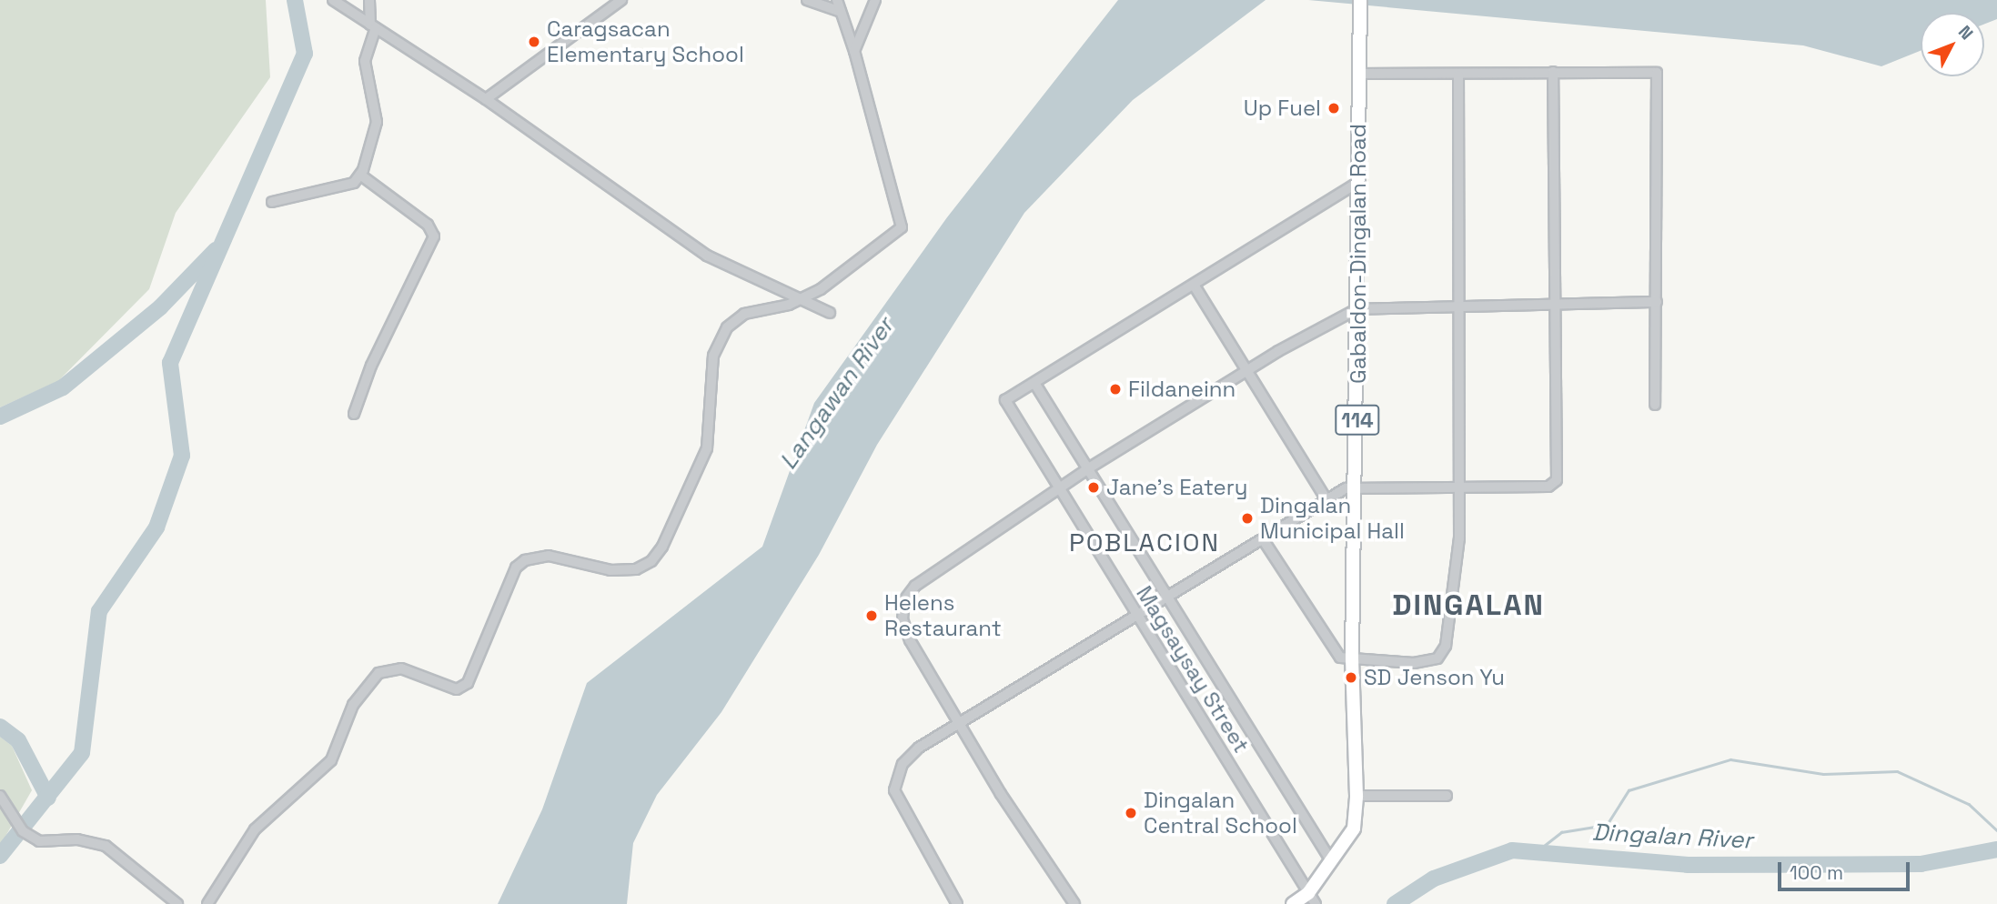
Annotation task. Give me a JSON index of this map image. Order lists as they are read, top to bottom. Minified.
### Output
{"streets":{"main road":["Gabaldon-Dingalan Road","114"],"street":["Magsaysay Street"]},"crossings":[["Gabaldon-Dingalan Road","Magsaysay Street"]],"districts":["POBLACION","DINGALAN"],"water":["Langawan River","Dingalan River"],"places":["Caragsacan Elementary School","Up Fuel","Fildaneinn","Jane’s Eatery","Dingalan Municipal Hall","Helens Restaurant","SD Jenson Yu","Dingalan Central School"],"scale_bar":"100 m","north":"top right"}
